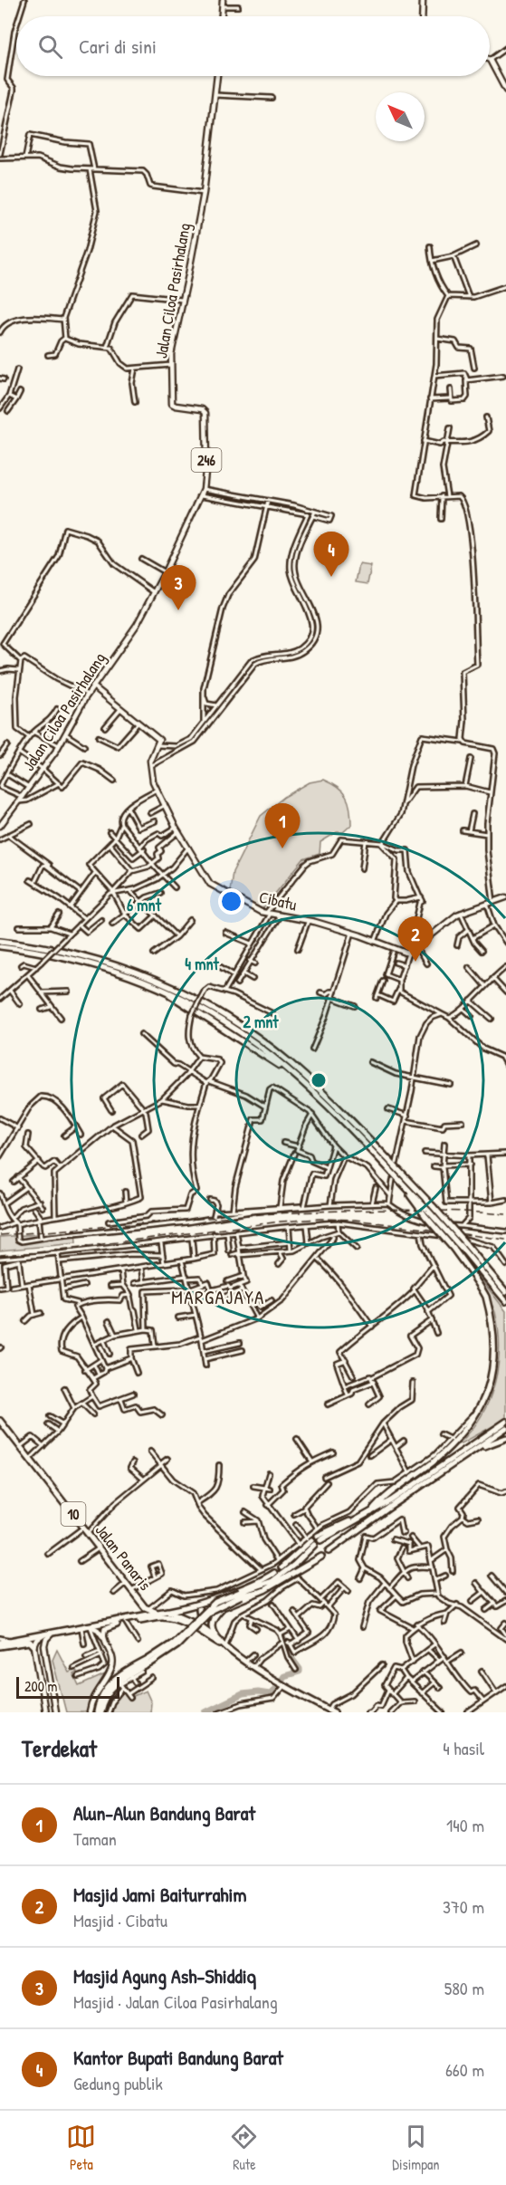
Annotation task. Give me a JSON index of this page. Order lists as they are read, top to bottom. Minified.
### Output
{"streets":{"highway":["10","Jalan Panaris"],"main road":["Jalan Ciloa Pasirhalang","246","Cibatu"]},"districts":["MARGAJAYA"],"scale_bar":"200 m","north":"top left","page":{"search":"Cari di sini","pins":["4","3","1","2"],"scale":"200 m","heading":["Terdekat","4 hasil"],"list":[{"mark":"1","name":"Alun-Alun Bandung Barat","note":"Taman","value":"140 m"},{"mark":"2","name":"Masjid Jami Baiturrahim","note":"Masjid · Cibatu","value":"370 m"},{"mark":"3","name":"Masjid Agung Ash-Shiddiq","note":"Masjid · Jalan Ciloa Pasirhalang","value":"580 m"},{"mark":"4","name":"Kantor Bupati Bandung Barat","note":"Gedung publik","value":"660 m"}],"nav":["Peta","Rute","Disimpan"]},"rings":["6 mnt","4 mnt","2 mnt"]}
